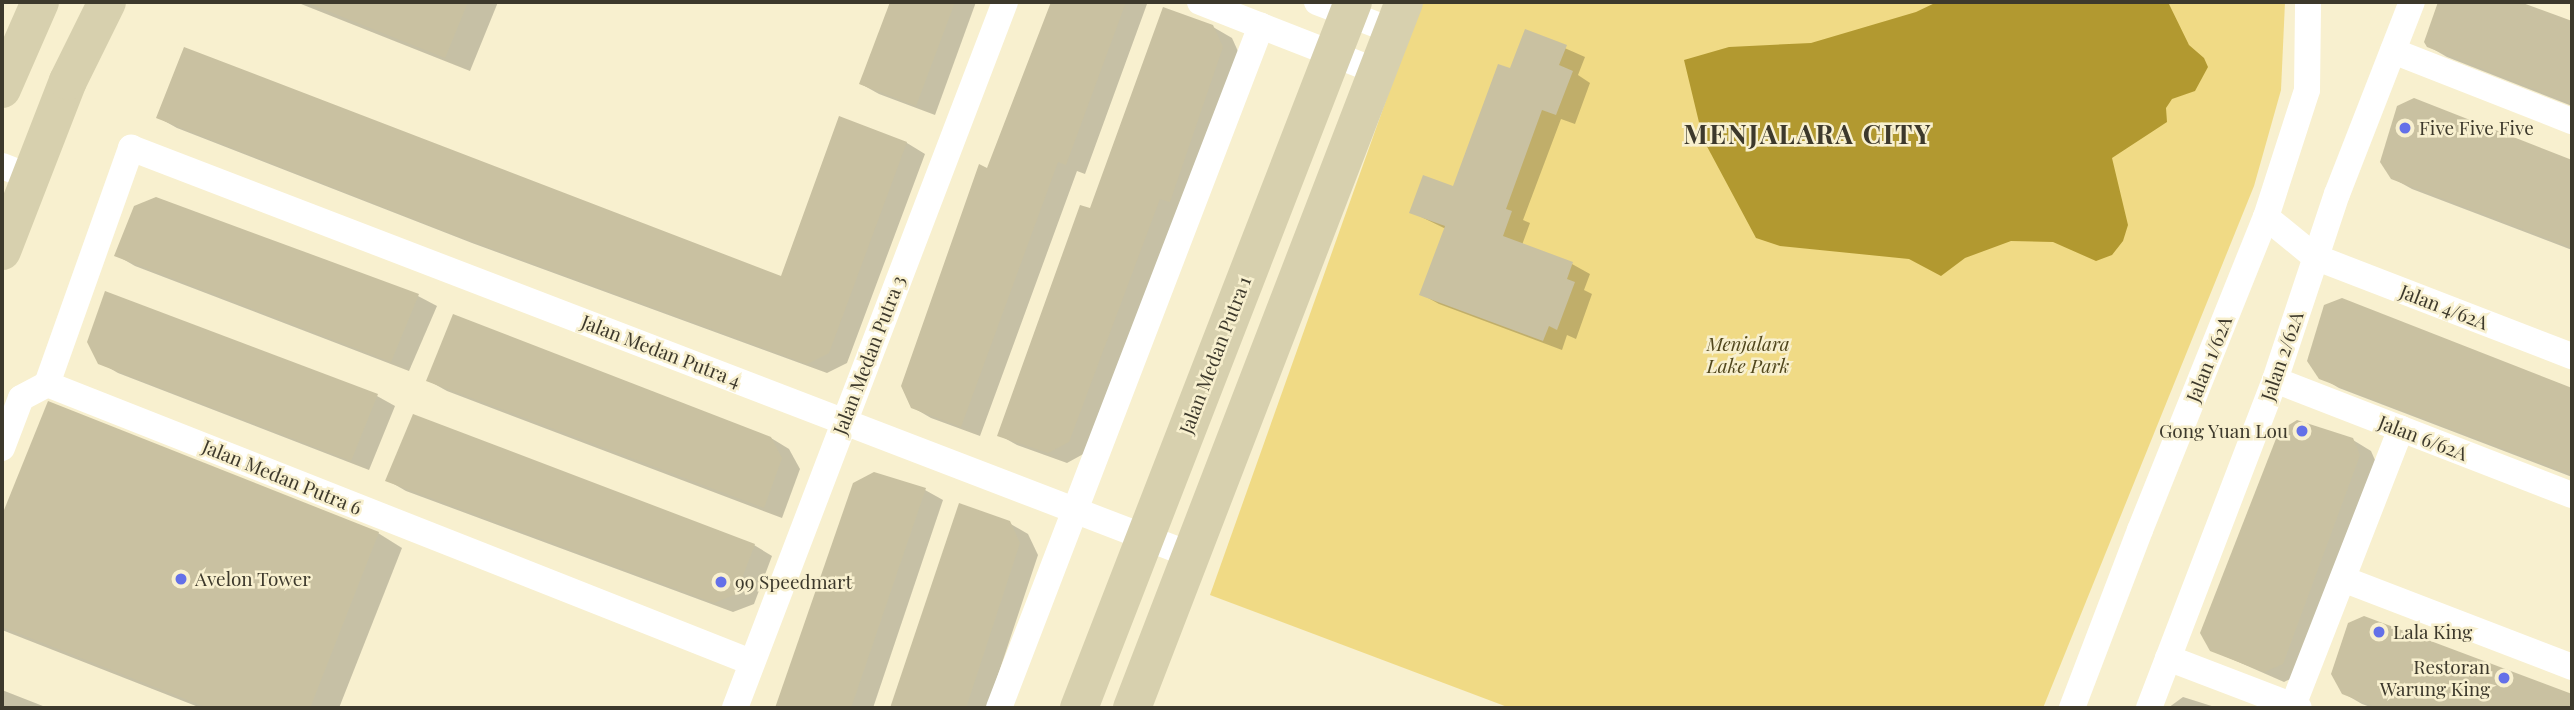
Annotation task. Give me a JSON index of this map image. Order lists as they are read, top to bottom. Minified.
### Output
{"streets":{"street":["Jalan 4/62A","Jalan Medan Putra 4","Jalan Medan Putra 3","Jalan Medan Putra 1","Jalan 2/62A","Jalan 1/62A","Jalan 6/62A","Jalan Medan Putra 6"]},"crossings":[["Jalan 4/62A","Jalan 2/62A"],["Jalan 4/62A","Jalan 1/62A"],["Jalan Medan Putra 4","Jalan Medan Putra 3"],["Jalan Medan Putra 4","Jalan Medan Putra 1"],["Jalan Medan Putra 4","Jalan Medan Putra 6"],["Jalan Medan Putra 3","Jalan Medan Putra 6"],["Jalan 2/62A","Jalan 6/62A"]],"districts":["MENJALARA CITY"],"parks":["Menjalara Lake Park"],"places":["Five Five Five","Gong Yuan Lou","Avelon Tower","99 Speedmart","Lala King","Restoran Warung King"]}
